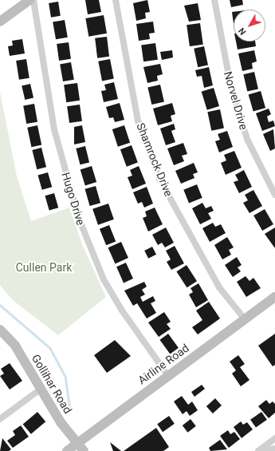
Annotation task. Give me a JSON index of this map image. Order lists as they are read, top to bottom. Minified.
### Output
{"streets":{"main road":["Airline Road","Gollihar Road"],"street":["Norvel Drive","Shamrock Drive","Hugo Drive"]},"crossings":[["Shamrock Drive","Airline Road"],["Hugo Drive","Airline Road"],["Airline Road","Gollihar Road"]],"parks":["Cullen Park"],"north":"bottom left"}
